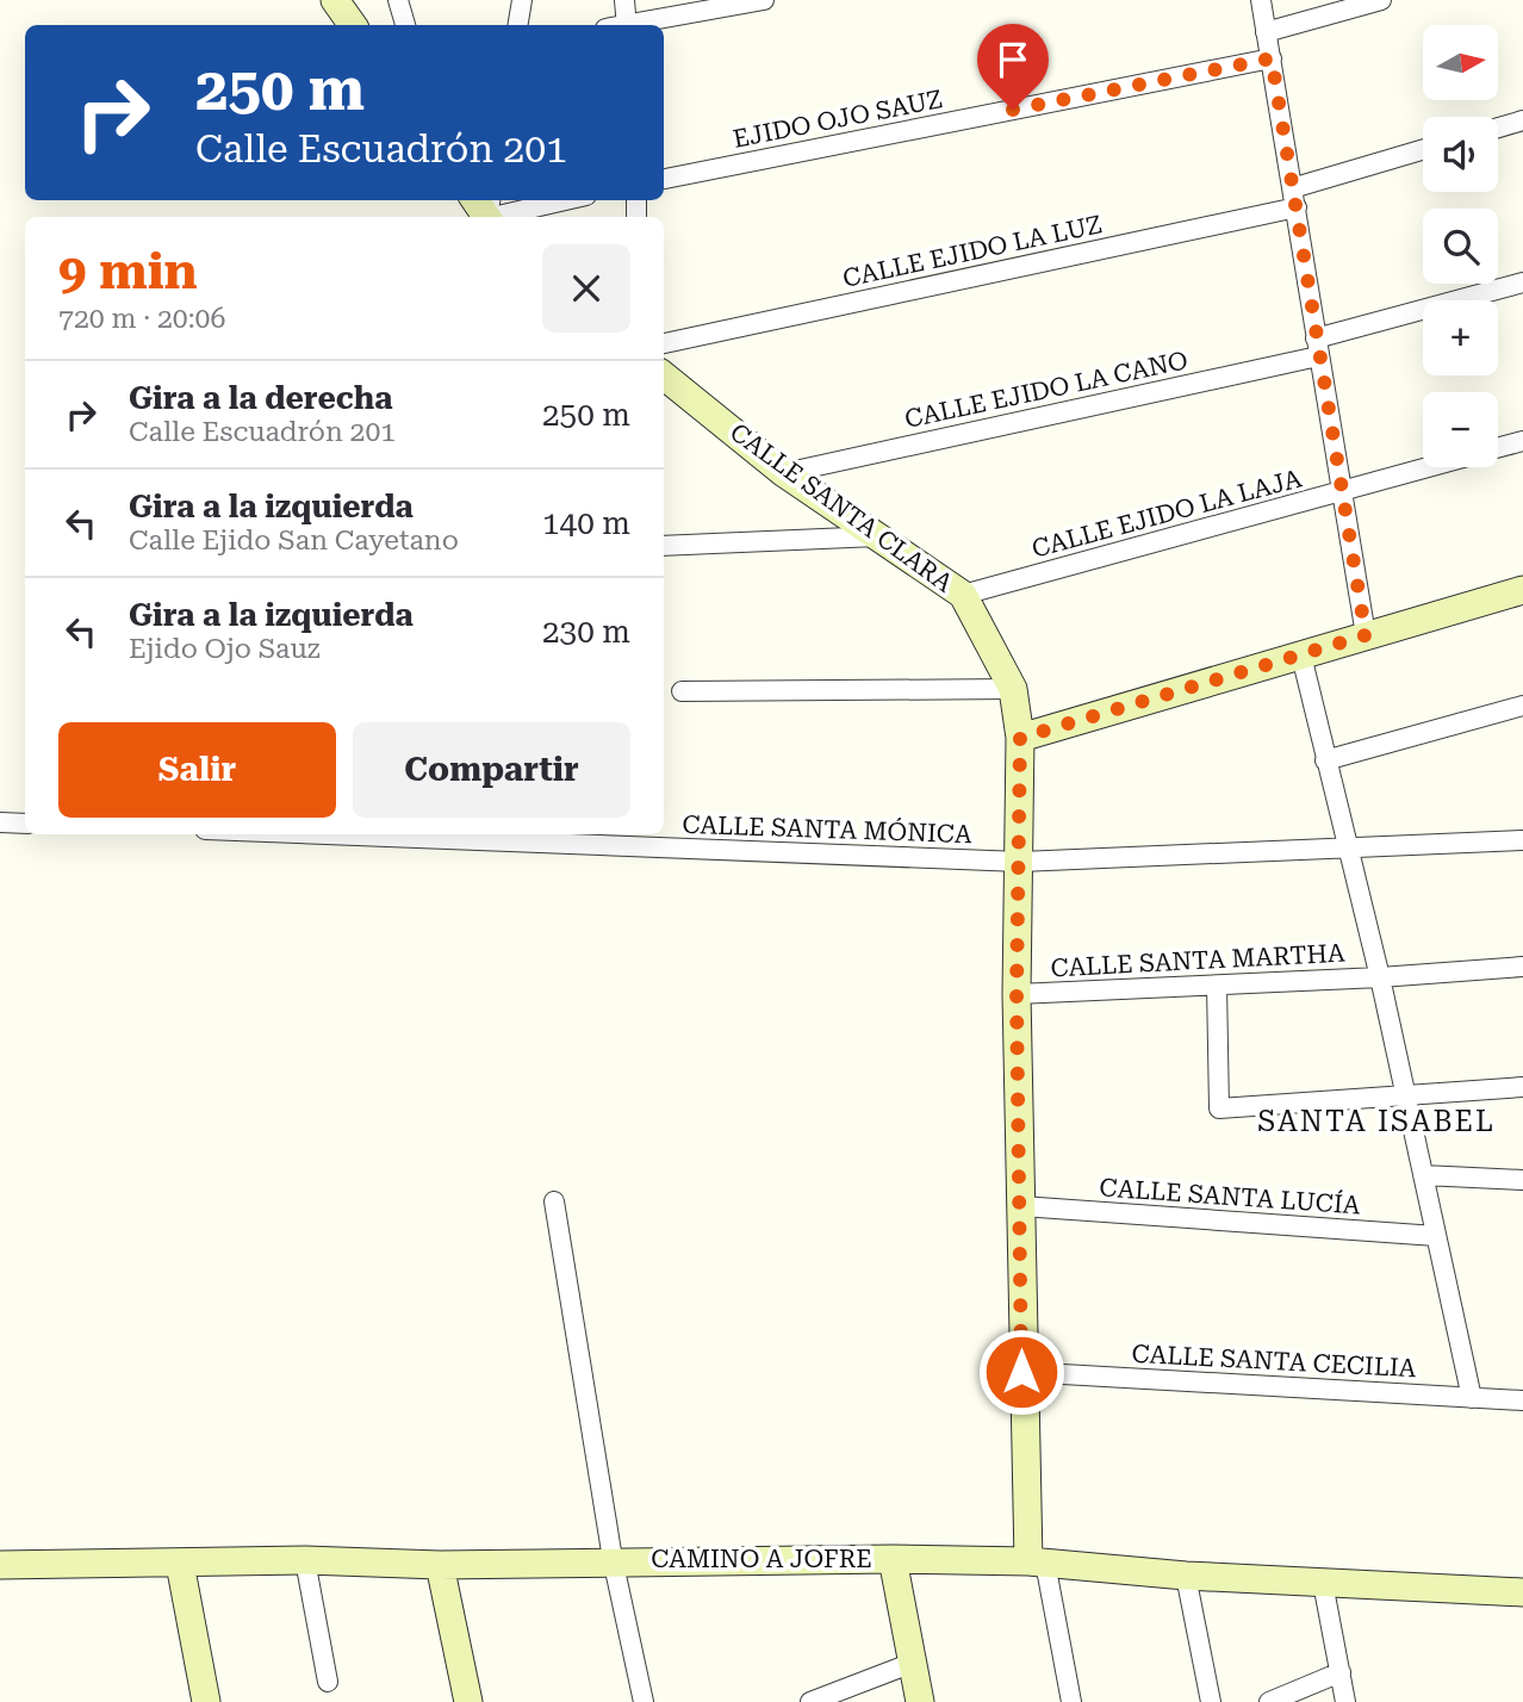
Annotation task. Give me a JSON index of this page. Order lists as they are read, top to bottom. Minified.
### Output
{"streets":{"street":["EJIDO OJO SAUZ","CALLE EJIDO LA LUZ","CALLE EJIDO LA CANO","CALLE SANTA CLARA","CALLE EJIDO LA LAJA","CALLE SANTA MÓNICA","CALLE SANTA MARTHA","CALLE SANTA LUCÍA","CALLE SANTA CECILIA","CAMINO A JOFRE"]},"crossings":[["CALLE EJIDO LA CANO","CALLE SANTA CLARA"],["CALLE SANTA CLARA","CALLE EJIDO LA LAJA"],["CALLE SANTA CLARA","CALLE SANTA MÓNICA"],["CALLE SANTA CLARA","CALLE SANTA MARTHA"],["CALLE SANTA CLARA","CALLE SANTA LUCÍA"],["CALLE SANTA CLARA","CALLE SANTA CECILIA"],["CALLE SANTA CLARA","CAMINO A JOFRE"]],"districts":["SANTA ISABEL"],"north":"right","page":{"map_buttons":["+","−"],"turn":["250 m","Calle Escuadrón 201"],"heading":["9 min","720 m · 20:06"],"list":[{"name":"Gira a la derecha","note":"Calle Escuadrón 201","value":"250 m"},{"name":"Gira a la izquierda","note":"Calle Ejido San Cayetano","value":"140 m"},{"name":"Gira a la izquierda","note":"Ejido Ojo Sauz","value":"230 m"}],"buttons":["Salir","Compartir"]}}
